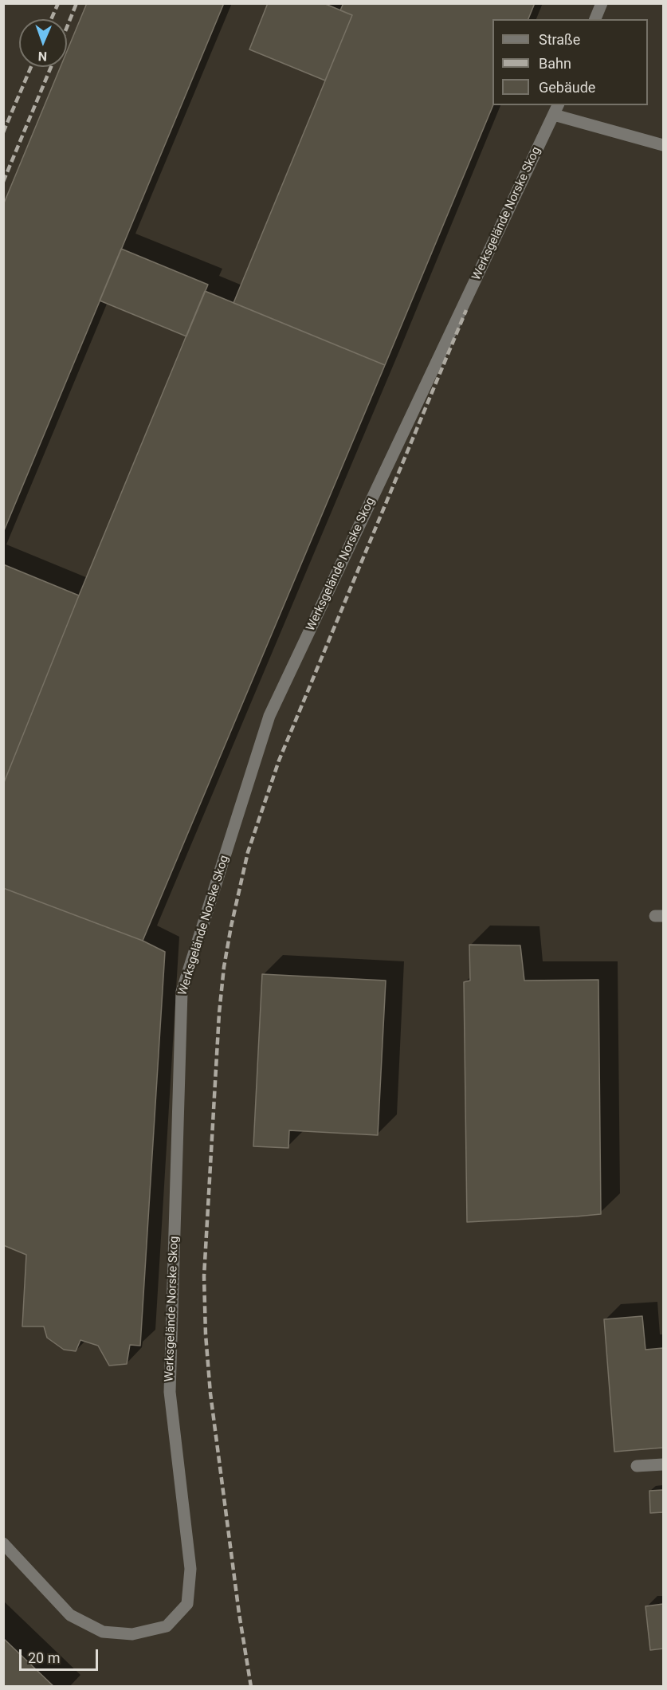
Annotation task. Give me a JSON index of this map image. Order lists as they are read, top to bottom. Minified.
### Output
{"streets":{"street":["Werksgelände Norske Skog"]},"legend":["Straße","Bahn","Gebäude"],"scale_bar":"20 m","north":"bottom"}
